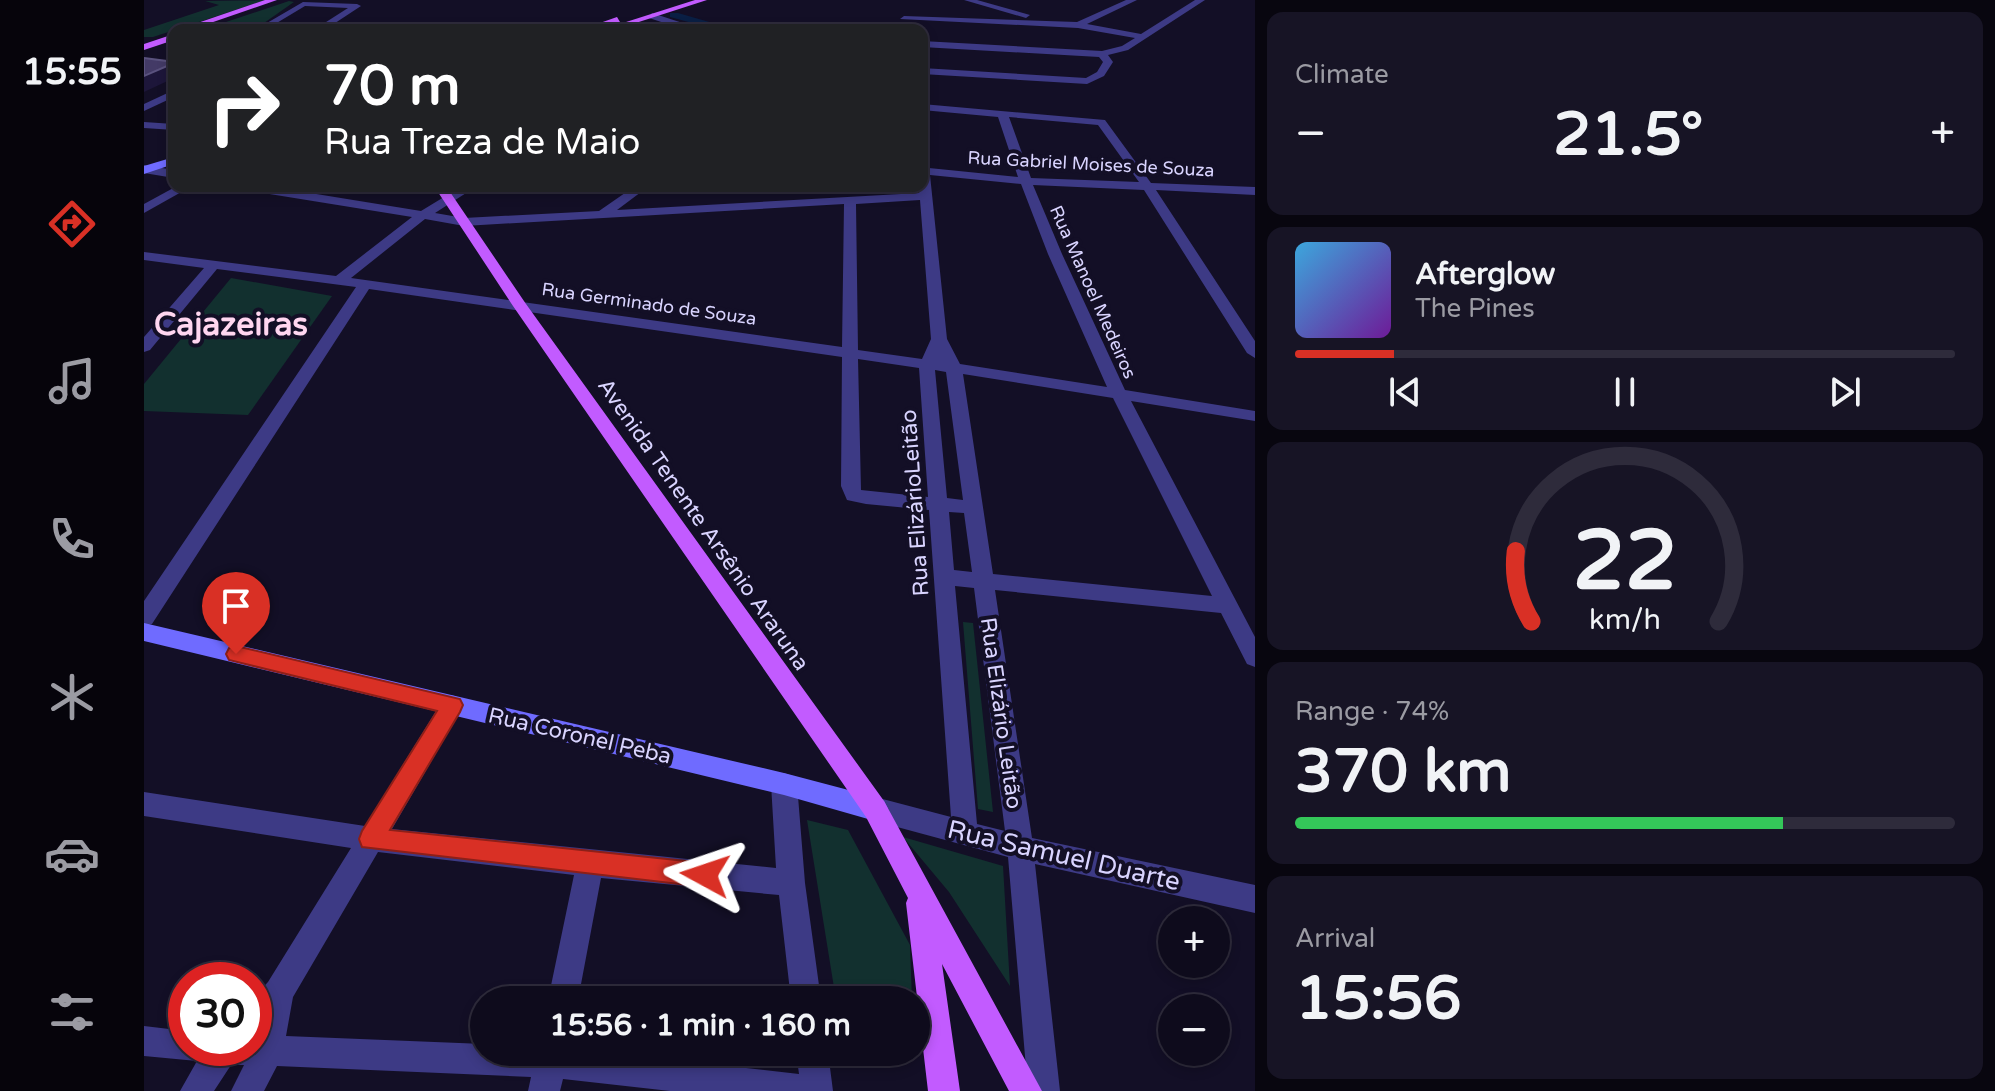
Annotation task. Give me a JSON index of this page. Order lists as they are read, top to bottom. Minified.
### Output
{"streets":{"main road":["Avenida Tenente Arsênio Araruna"],"street":["Rua Gabriel Moises de Souza","Rua Manoel Medeiros","Rua Germinado de Souza","Rua ElizárioLeitão","Rua Elizário Leitão","Rua Coronel Peba","Rua Samuel Duarte"]},"crossings":[["Rua Gabriel Moises de Souza","Rua Manoel Medeiros"],["Rua Manoel Medeiros","Rua Germinado de Souza"],["Rua Germinado de Souza","Rua ElizárioLeitão"],["Rua Germinado de Souza","Avenida Tenente Arsênio Araruna"],["Rua Germinado de Souza","Rua Elizário Leitão"],["Rua ElizárioLeitão","Rua Elizário Leitão"],["Rua ElizárioLeitão","Rua Samuel Duarte"],["Avenida Tenente Arsênio Araruna","Rua Coronel Peba"],["Avenida Tenente Arsênio Araruna","Rua Samuel Duarte"],["Rua Elizário Leitão","Rua Samuel Duarte"],["Rua Coronel Peba","Rua Samuel Duarte"]],"districts":["Cajazeiras"],"page":{"tabs":"15:55","tile":["Climate",["Range · 74%","370 km"],["Arrival","15:56"]],"turn":["70 m","Rua Treza de Maio"],"heat":["−","21.5°","+"],"song":["Afterglow","The Pines"],"map_buttons":["+","−"],"limit":"30","trip":"15:56 · 1 min · 160 m","gauge":["22","km/h"]}}
